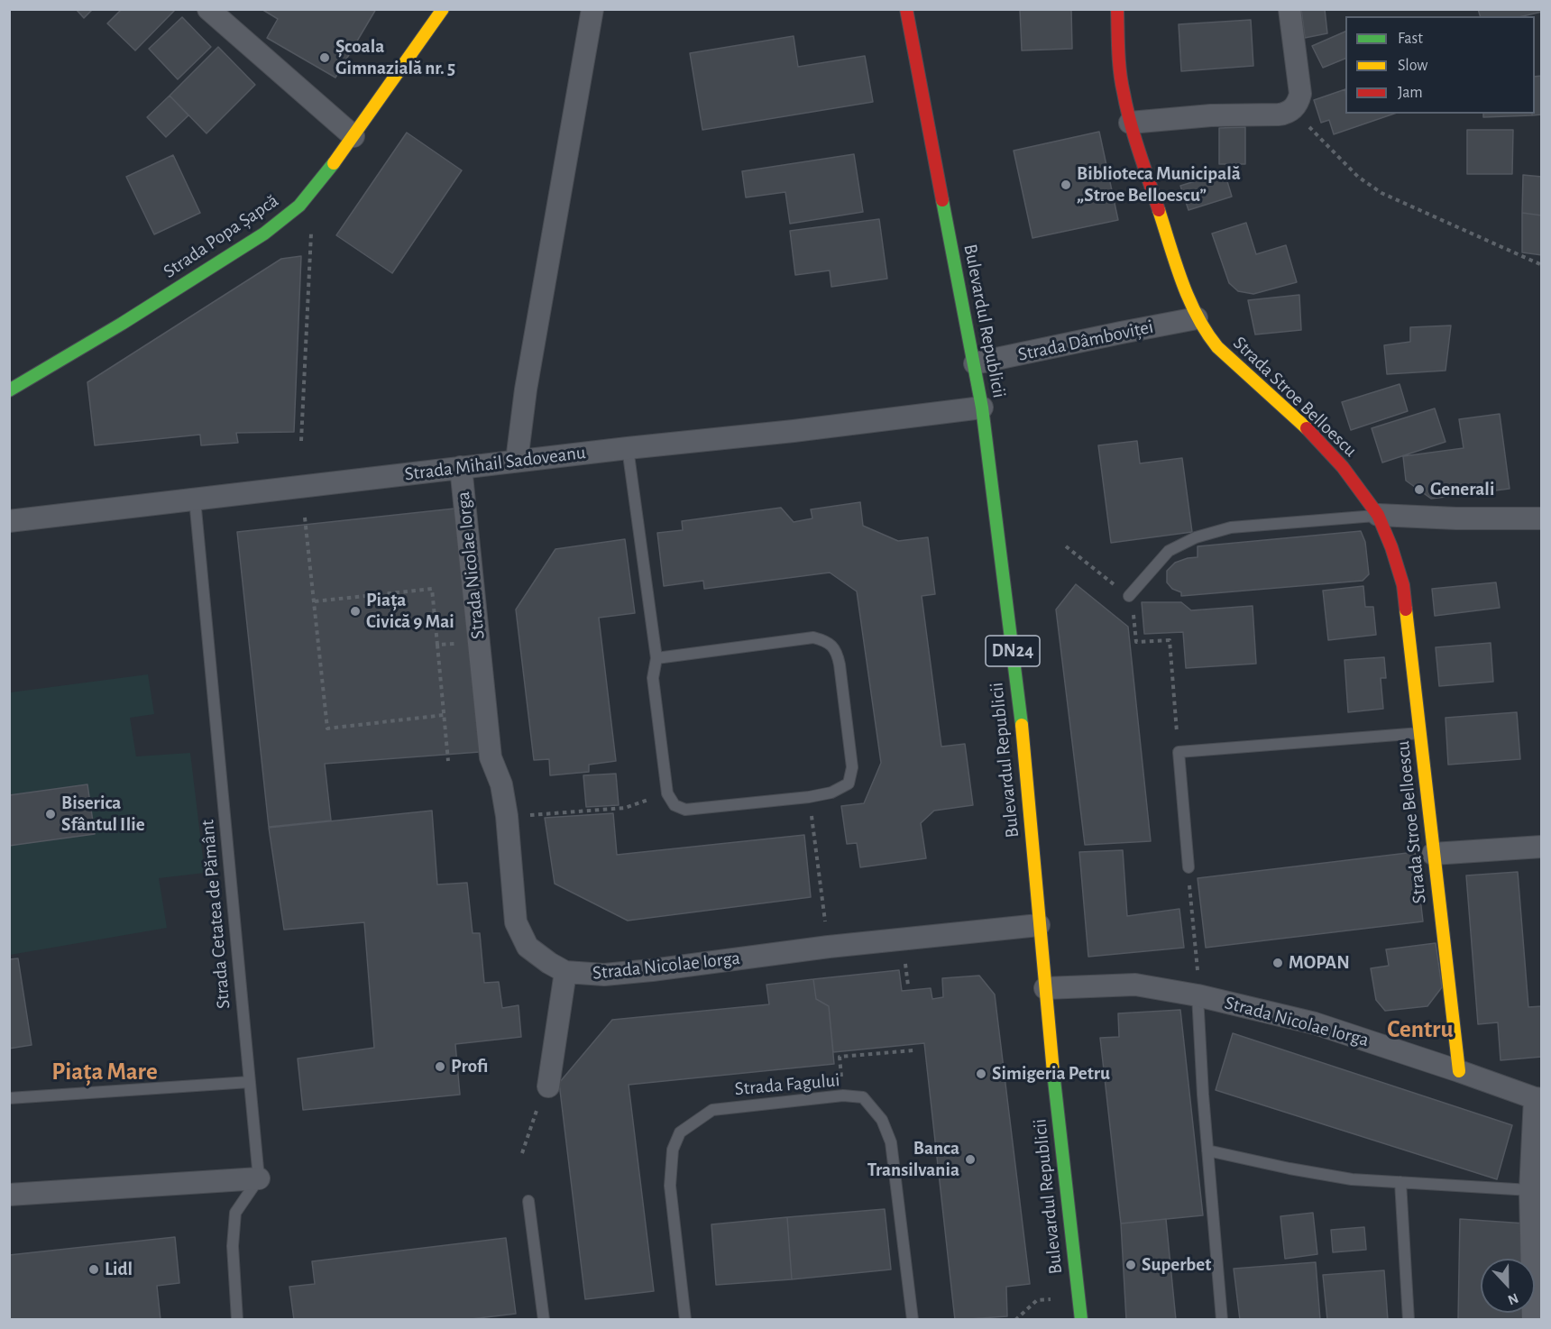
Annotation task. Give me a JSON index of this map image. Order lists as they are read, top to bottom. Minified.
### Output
{"streets":{"main road":["Strada Popa Șapcă","Bulevardul Republicii","Strada Stroe Belloescu","DN24"],"street":["Strada Dâmboviței","Strada Mihail Sadoveanu","Strada Nicolae Iorga"],"lane":["Strada Cetatea de Pământ","Strada Fagului"]},"crossings":[["Bulevardul Republicii","Strada Dâmboviței"],["Bulevardul Republicii","Strada Mihail Sadoveanu"],["Bulevardul Republicii","Strada Nicolae Iorga"],["Strada Dâmboviței","Strada Stroe Belloescu"],["Strada Stroe Belloescu","Strada Nicolae Iorga"],["Strada Mihail Sadoveanu","Strada Nicolae Iorga"],["Strada Mihail Sadoveanu","Strada Cetatea de Pământ"]],"districts":["Centru","Piața Mare"],"places":["Școala Gimnazială nr. 5","Biblioteca Municipală „Stroe Belloescu”","Generali","Piața Civică 9 Mai","Biserica Sfântul Ilie","MOPAN","Profi","Simigeria Petru","Banca Transilvania","Superbet","Lidl"],"legend":["Fast","Slow","Jam"],"north":"bottom"}
